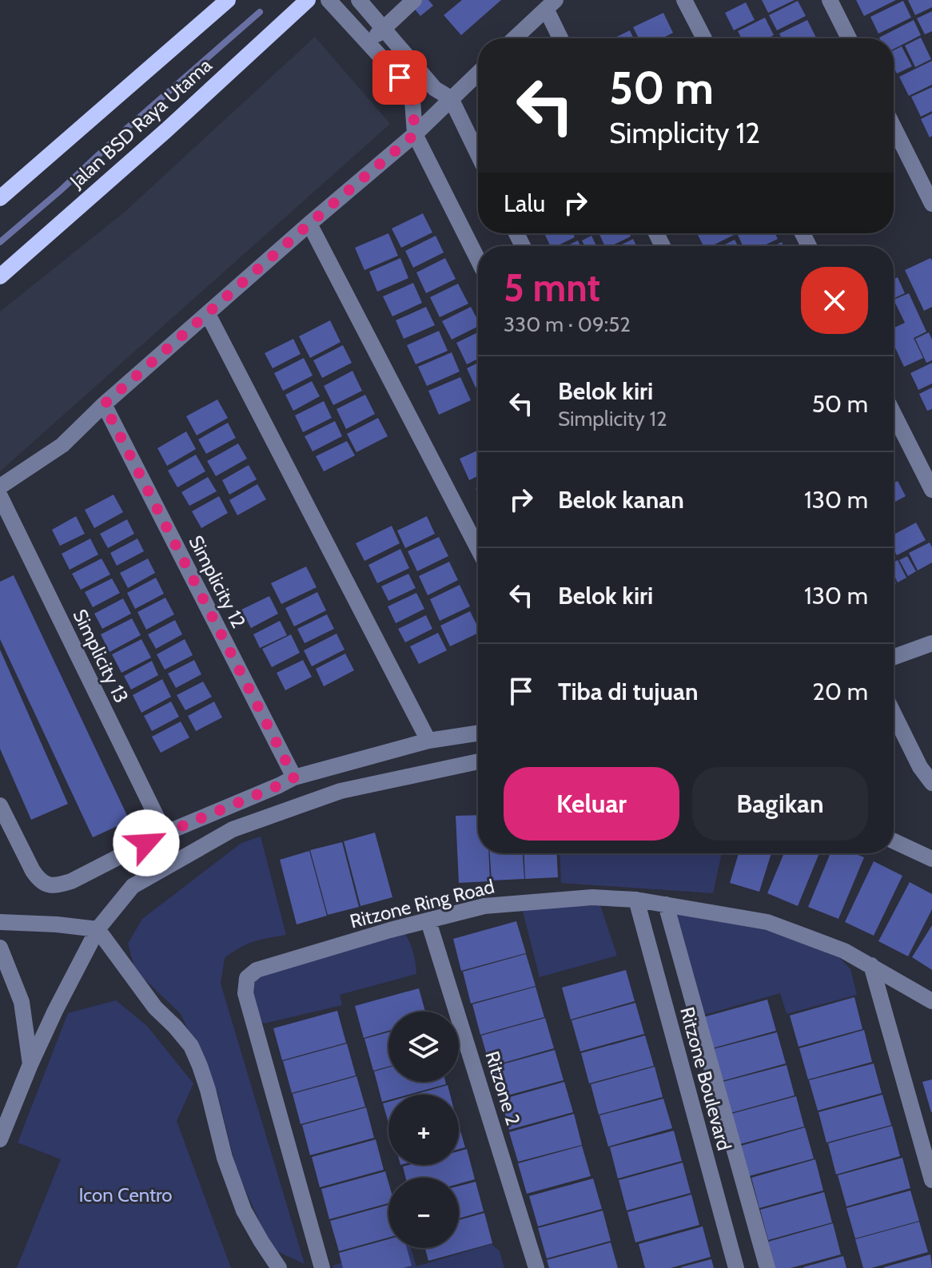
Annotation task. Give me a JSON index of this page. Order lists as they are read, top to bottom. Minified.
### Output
{"streets":{"main road":["Jalan BSD Raya Utama"],"street":["Simplicity 12","Simplicity 13","Ritzone Ring Road","Ritzone Boulevard","Ritzone 2"]},"crossings":[["Ritzone Ring Road","Ritzone Boulevard"],["Ritzone Ring Road","Ritzone 2"]],"parks":["Icon Centro"],"page":{"turn":["50 m","Simplicity 12"],"then":"Lalu","heading":["5 mnt","330 m · 09:52"],"list":[{"name":"Belok kiri","note":"Simplicity 12","value":"50 m"},{"name":"Belok kanan","value":"130 m"},{"name":"Belok kiri","value":"130 m"},{"name":"Tiba di tujuan","value":"20 m"}],"buttons":["Keluar","Bagikan"],"map_buttons":["+","−"]}}
